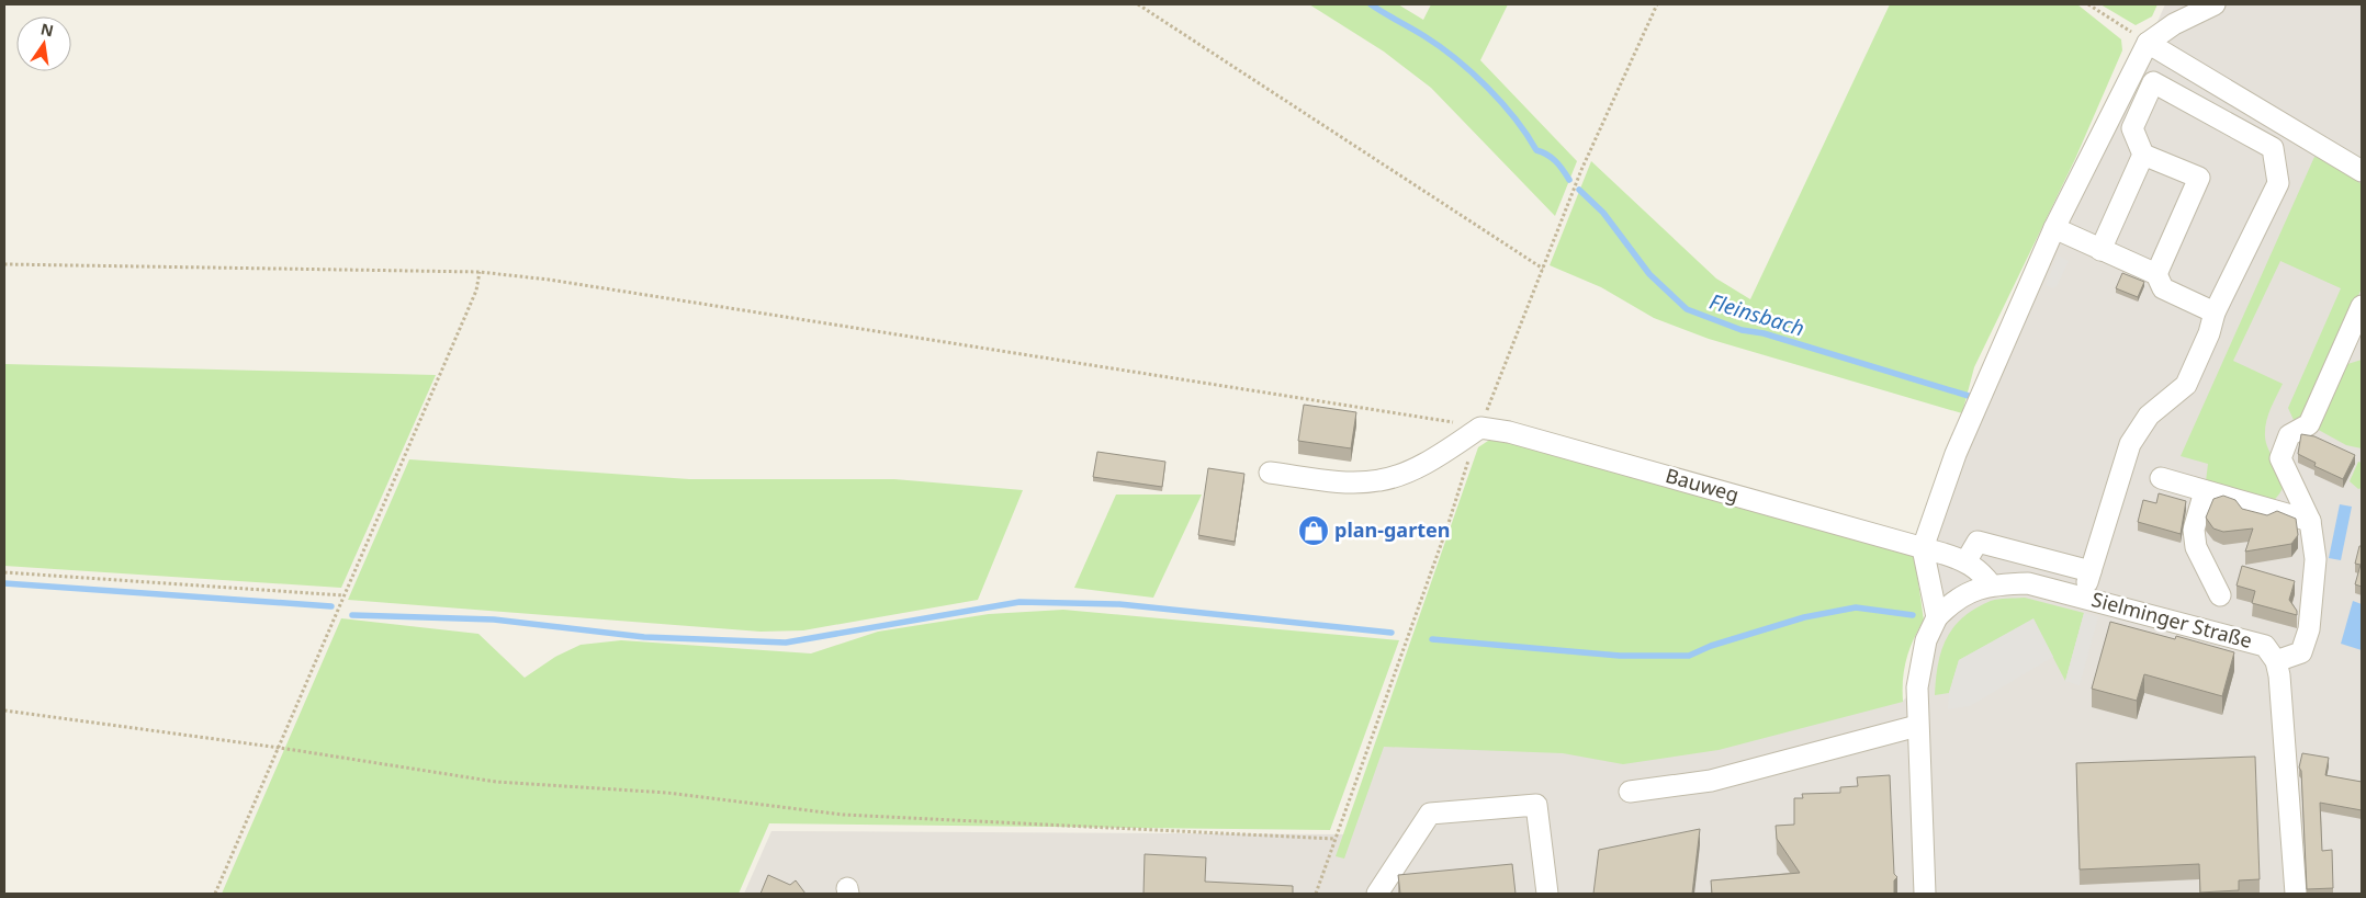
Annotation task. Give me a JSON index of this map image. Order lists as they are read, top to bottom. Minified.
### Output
{"streets":{"street":["Bauweg","Sielminger Straße"]},"water":["Fleinsbach"],"places":{"shop":["plan-garten"]},"north":"top"}
